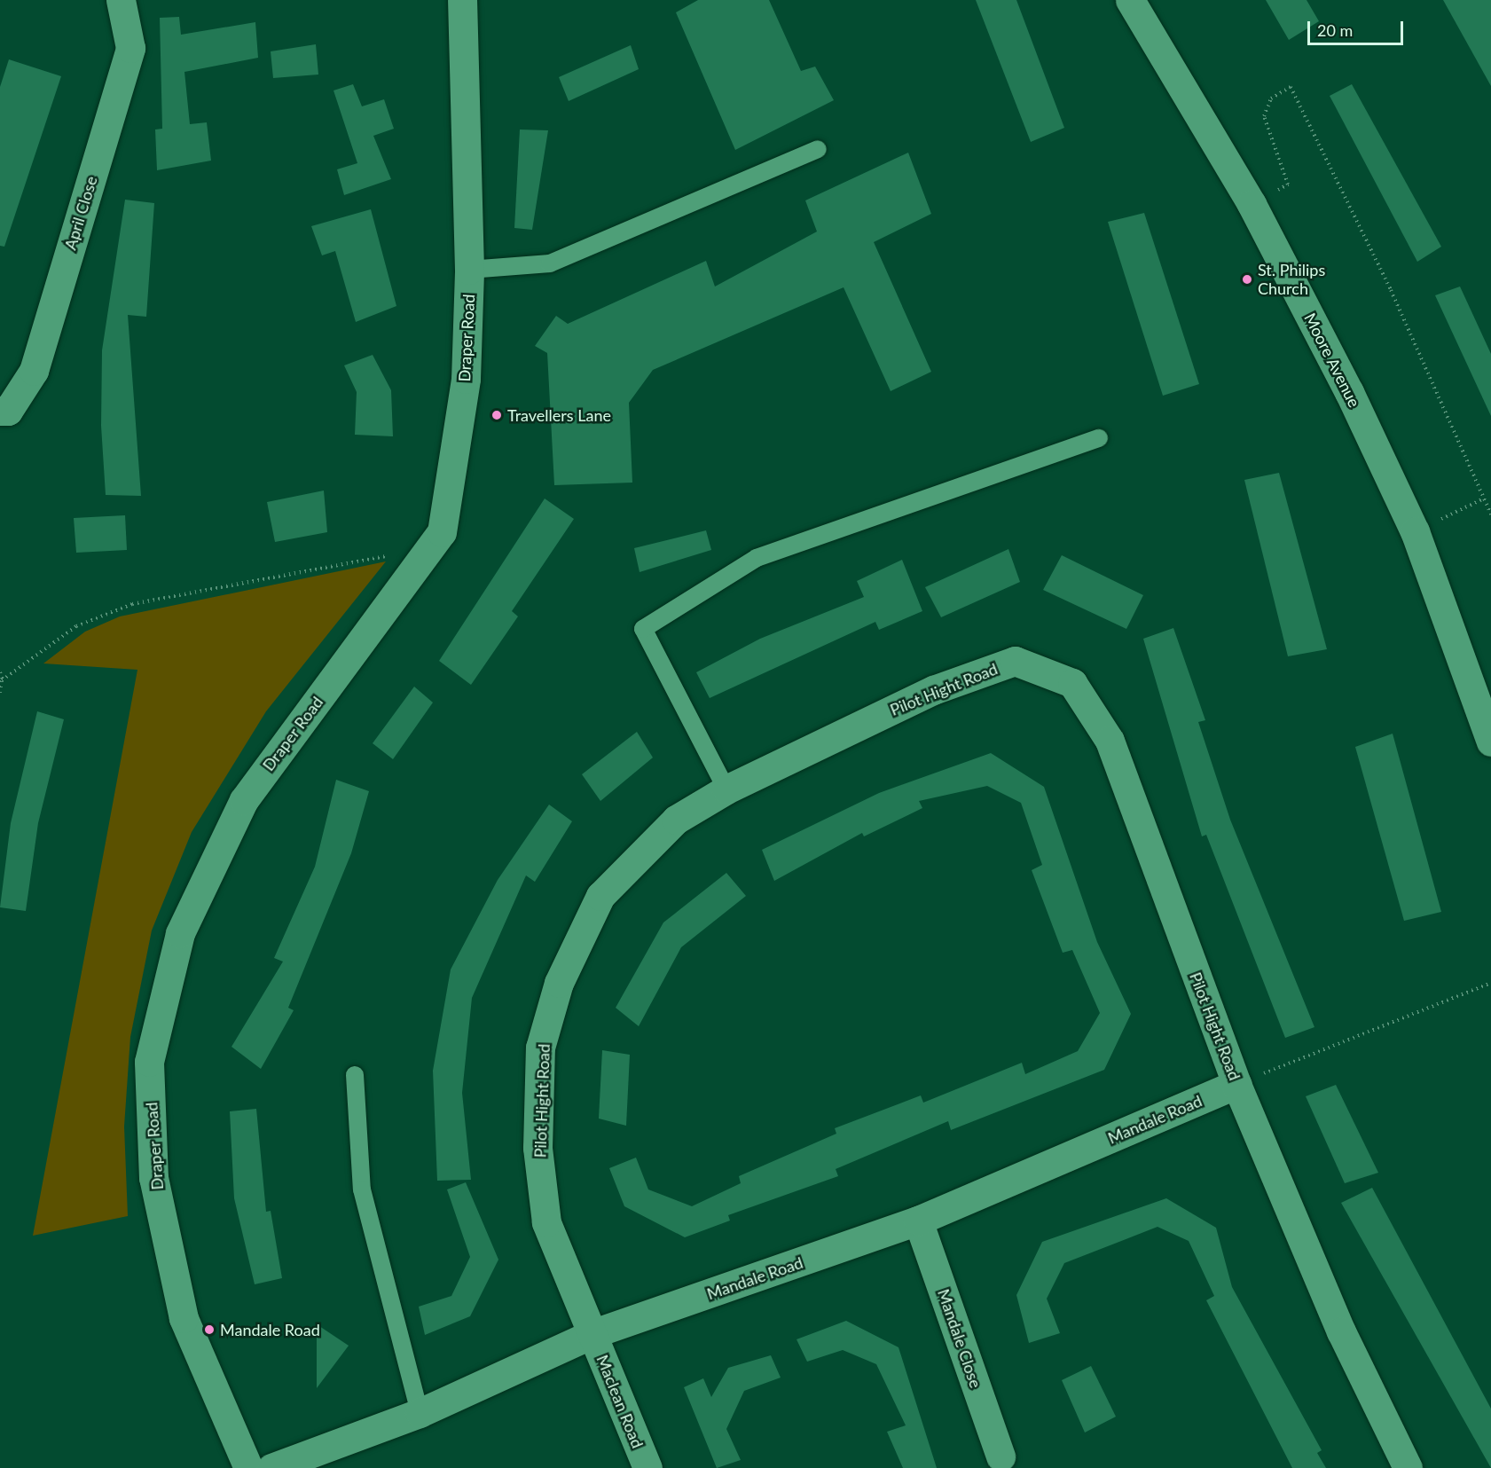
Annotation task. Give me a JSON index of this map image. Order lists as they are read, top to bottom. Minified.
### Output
{"streets":{"street":["April Close","Draper Road","Moore Avenue","Pilot Hight Road","Mandale Road","Mandale Close","Maclean Road"]},"crossings":[["Pilot Hight Road","Mandale Road"],["Pilot Hight Road","Maclean Road"],["Mandale Road","Mandale Close"],["Mandale Road","Maclean Road"]],"places":["St. Philips Church","Travellers Lane","Mandale Road"],"scale_bar":"20 m"}
